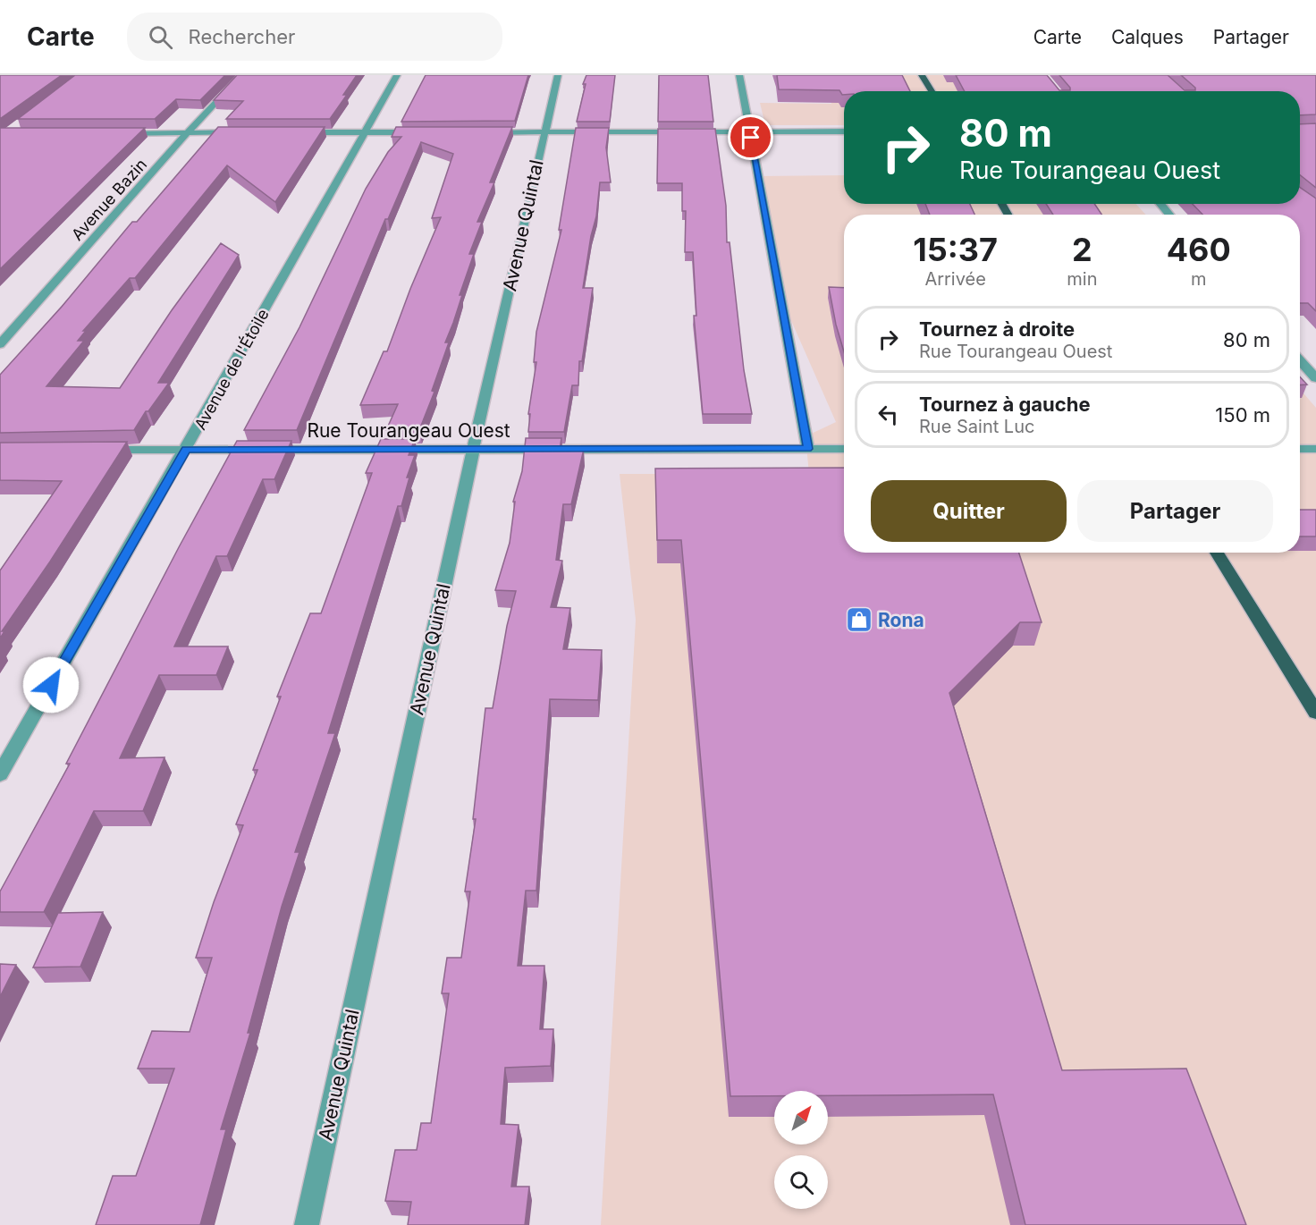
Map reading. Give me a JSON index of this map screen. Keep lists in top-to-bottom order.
{
  "streets": {
    "street": [
      "Avenue Bazin",
      "Avenue Quintal",
      "Avenue de l'Étoile",
      "Rue Tourangeau Ouest"
    ]
  },
  "crossings": [
    ["Avenue Quintal", "Rue Tourangeau Ouest"],
    ["Avenue de l'Étoile", "Rue Tourangeau Ouest"]
  ],
  "places": {
    "shop": ["Rona"]
  },
  "north": "top right",
  "page": {
    "header": "Carte",
    "search": "Rechercher",
    "nav": ["Carte", "Calques", "Partager"],
    "turn": ["80 m", "Rue Tourangeau Ouest"],
    "eta": [
      "15:37",
      "Arrivée",
      "2",
      "min",
      "460",
      "m"
    ],
    "list": [
      {
        "name": "Tournez à droite",
        "note": "Rue Tourangeau Ouest",
        "value": "80 m"
      },
      {
        "name": "Tournez à gauche",
        "note": "Rue Saint Luc",
        "value": "150 m"
      }
    ],
    "buttons": ["Quitter", "Partager"]
  }
}
